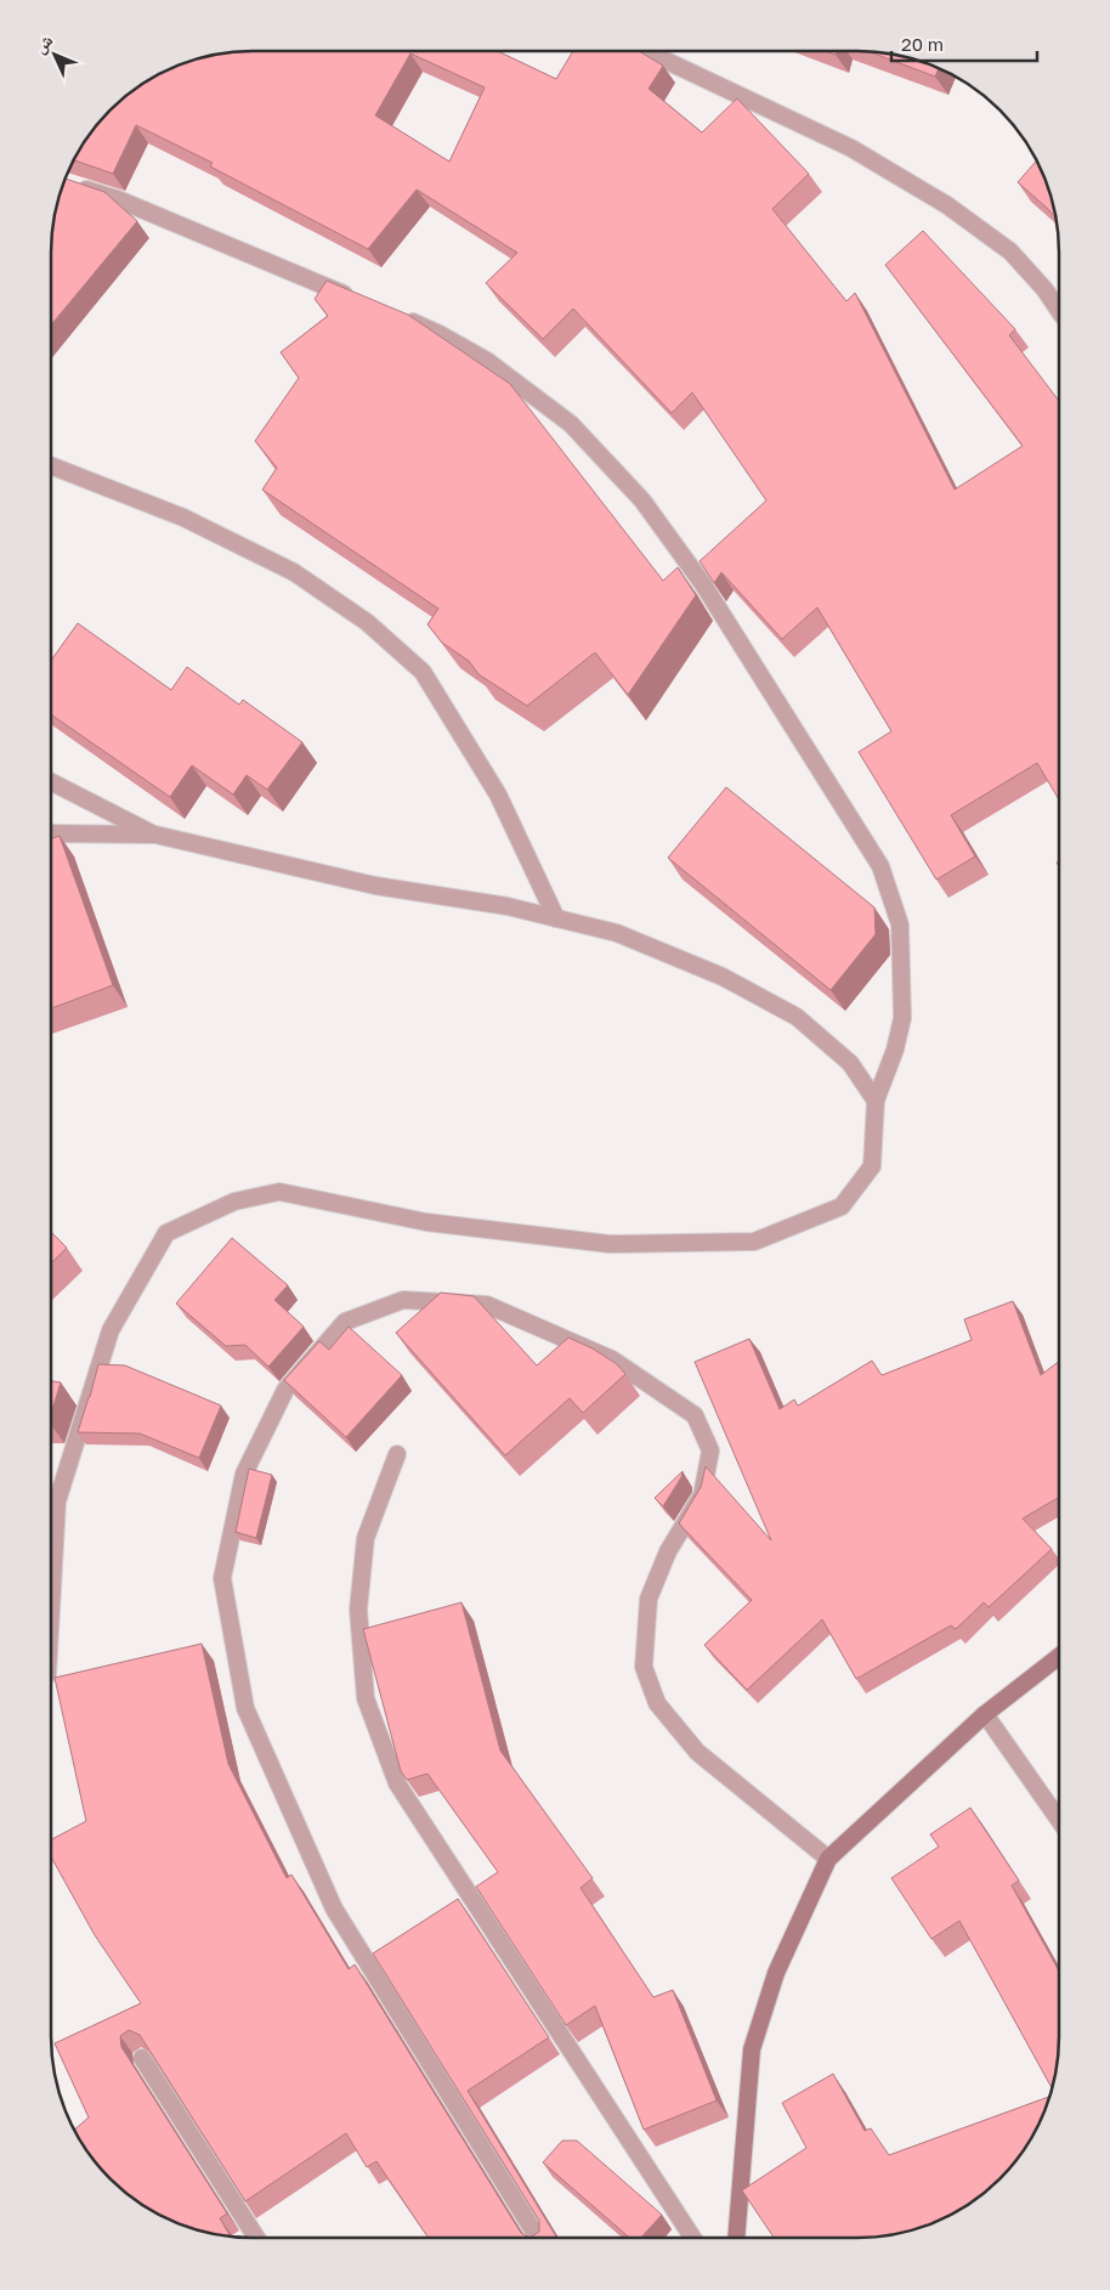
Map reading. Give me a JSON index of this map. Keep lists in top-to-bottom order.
{
  "scale_bar": "20 m",
  "north": "top left"
}
